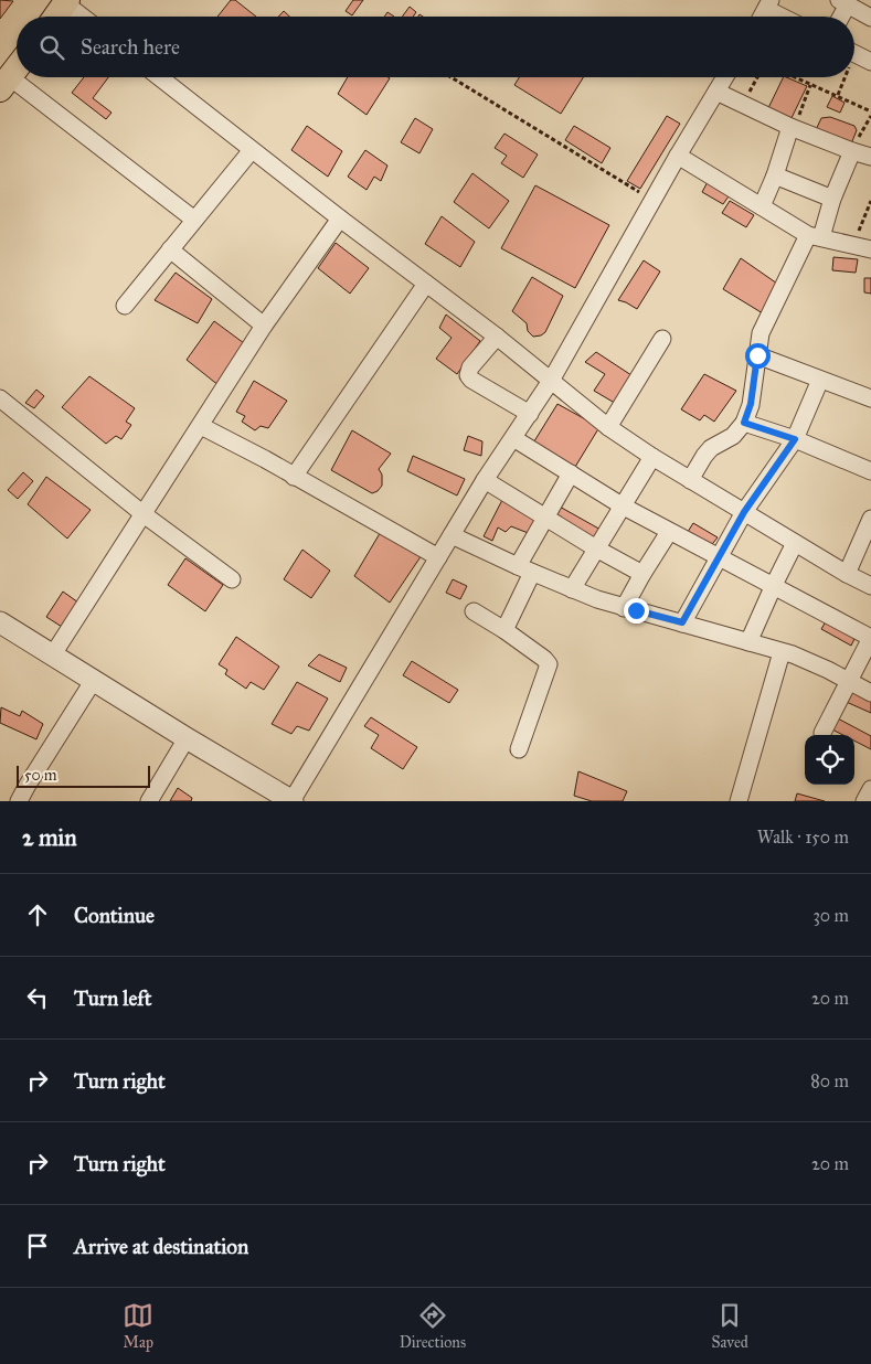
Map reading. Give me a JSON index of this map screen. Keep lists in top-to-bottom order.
{
  "scale_bar": "50 m",
  "page": {
    "search": "Search here",
    "scale": "50 m",
    "heading": ["2 min", "Walk · 150 m"],
    "list": [
      ["Continue", "30 m"],
      ["Turn left", "20 m"],
      ["Turn right", "80 m"],
      ["Turn right", "20 m"],
      "Arrive at destination"
    ],
    "nav": ["Map", "Directions", "Saved"]
  }
}
